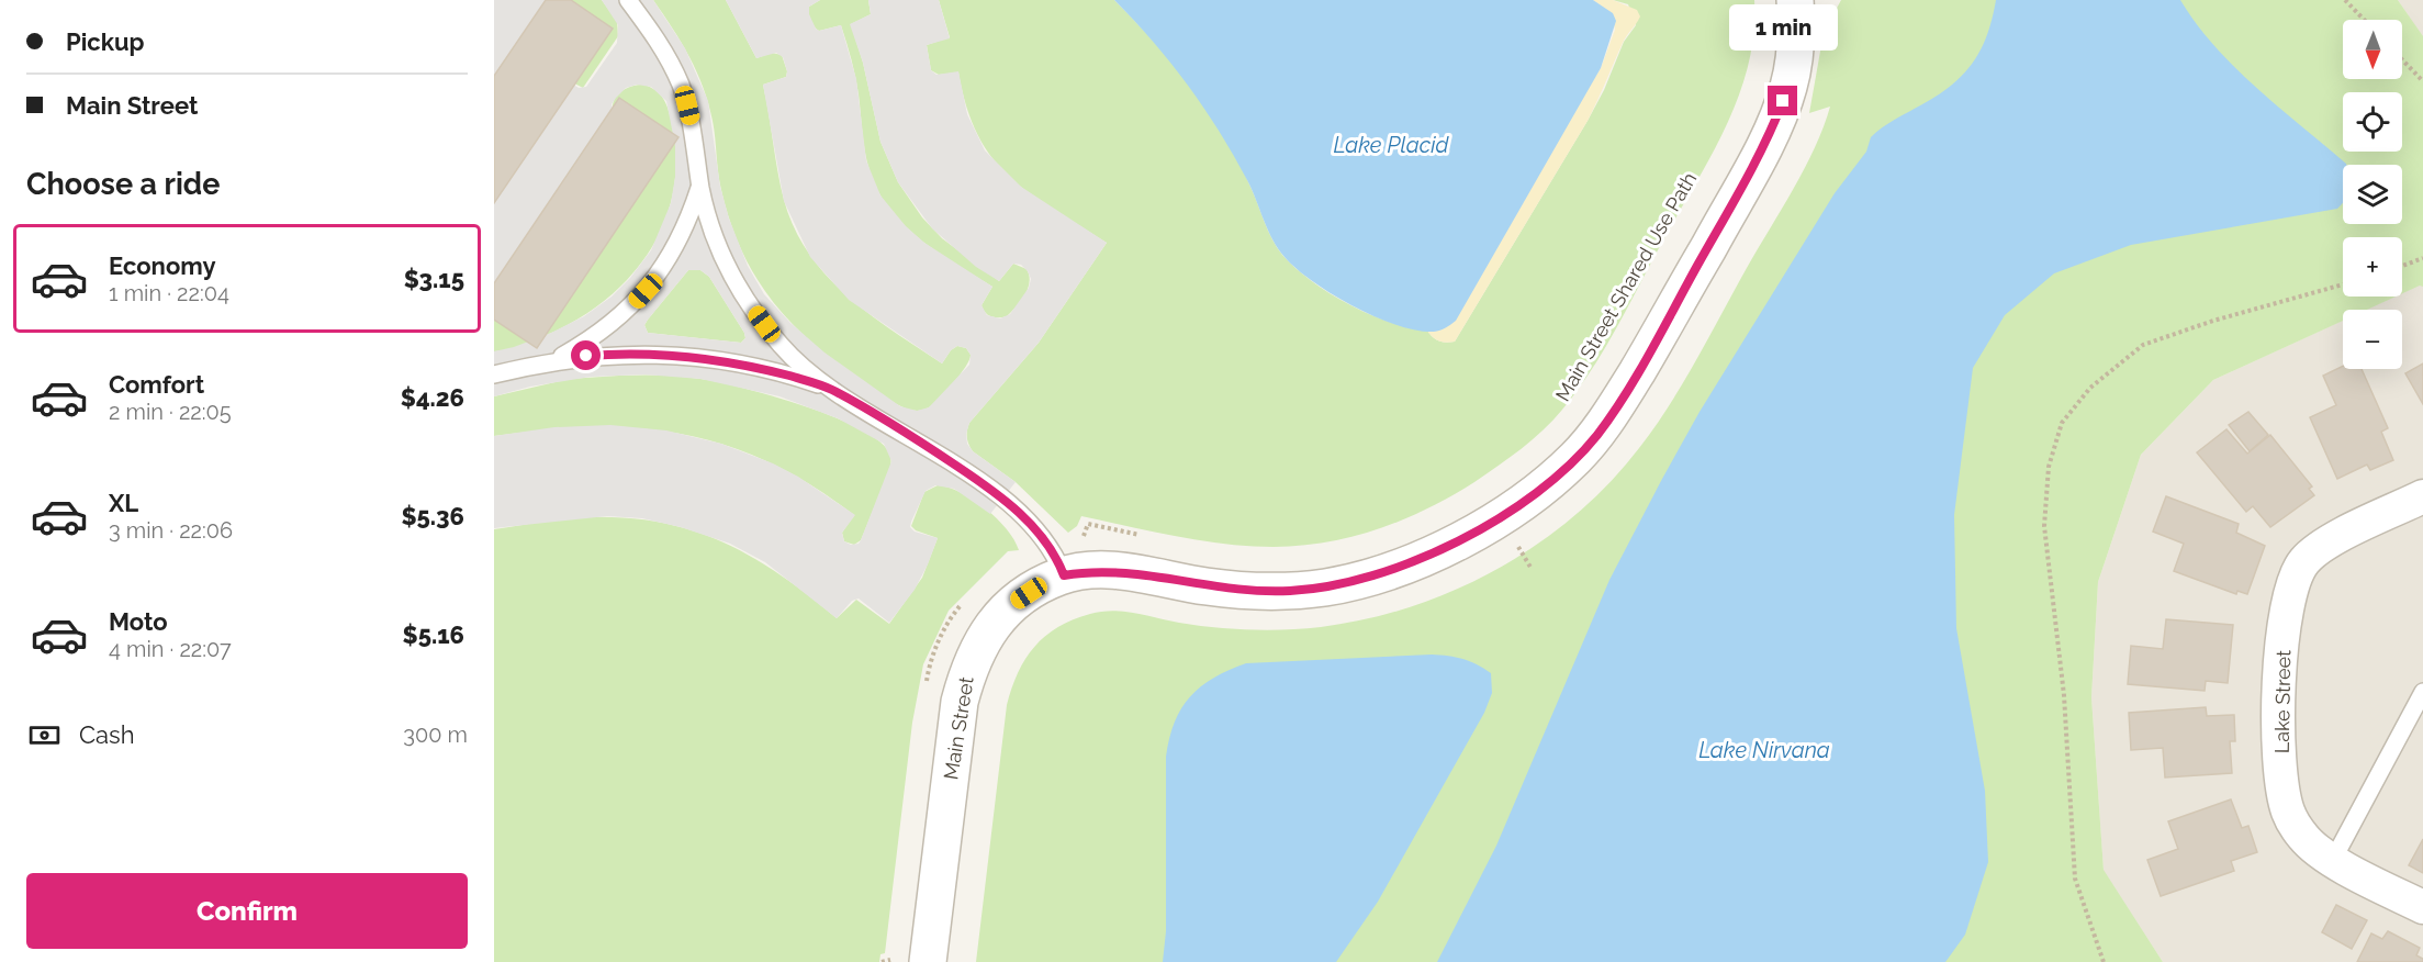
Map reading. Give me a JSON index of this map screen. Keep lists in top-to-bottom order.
{
  "streets": {
    "street": ["Lake Street", "Main Street"]
  },
  "water": ["Lake Placid", "Lake Nirvana"],
  "north": "bottom",
  "page": {
    "banner": ["Pickup", "Main Street"],
    "bubble": "1 min",
    "map_buttons": ["+", "−"],
    "heading": "Choose a ride",
    "list": [
      {
        "name": "Economy",
        "note": "1 min · 22:04",
        "value": "$3.15"
      },
      {
        "name": "Comfort",
        "note": "2 min · 22:05",
        "value": "$4.26"
      },
      {
        "name": "XL",
        "note": "3 min · 22:06",
        "value": "$5.36"
      },
      {
        "name": "Moto",
        "note": "4 min · 22:07",
        "value": "$5.16"
      }
    ],
    "pay": ["Cash", "300 m"],
    "buttons": "Confirm"
  }
}
